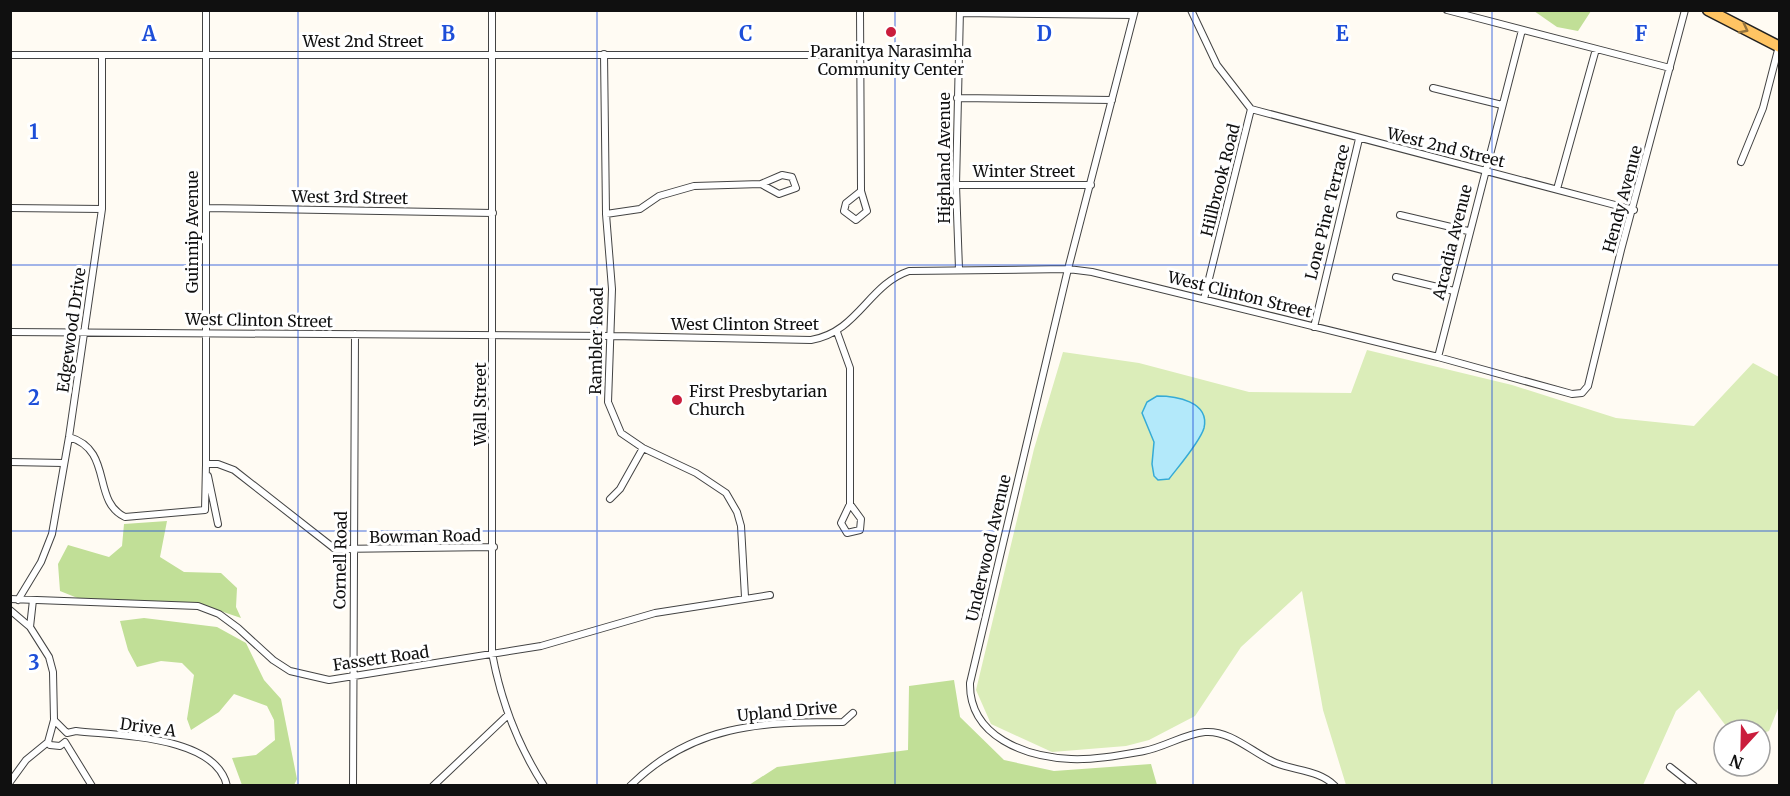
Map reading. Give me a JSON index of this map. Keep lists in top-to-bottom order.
{
  "streets": {
    "street": [
      "West 2nd Street",
      "Highland Avenue",
      "Winter Street",
      "Hillbrook Road",
      "West 3rd Street",
      "Hendy Avenue",
      "Lone Pine Terrace",
      "Guinnip Avenue",
      "Arcadia Avenue",
      "West Clinton Street",
      "Edgewood Drive",
      "Rambler Road",
      "Wall Street",
      "Bowman Road",
      "Underwood Avenue",
      "Cornell Road",
      "Fassett Road",
      "Upland Drive",
      "Drive A"
    ]
  },
  "crossings": [
    ["West 2nd Street", "Hillbrook Road"],
    ["West 2nd Street", "Hendy Avenue"],
    ["West 2nd Street", "Lone Pine Terrace"],
    ["West 2nd Street", "Guinnip Avenue"],
    ["West 2nd Street", "Arcadia Avenue"],
    ["West 2nd Street", "Edgewood Drive"],
    ["West 2nd Street", "Rambler Road"],
    ["West 2nd Street", "Wall Street"],
    ["Highland Avenue", "Winter Street"],
    ["Highland Avenue", "West Clinton Street"],
    ["Winter Street", "Underwood Avenue"],
    ["Hillbrook Road", "West Clinton Street"],
    ["West 3rd Street", "Guinnip Avenue"],
    ["West 3rd Street", "Wall Street"],
    ["Hendy Avenue", "West Clinton Street"],
    ["Lone Pine Terrace", "West Clinton Street"],
    ["Guinnip Avenue", "West Clinton Street"],
    ["Guinnip Avenue", "Bowman Road"],
    ["Arcadia Avenue", "West Clinton Street"],
    ["West Clinton Street", "Edgewood Drive"],
    ["West Clinton Street", "Rambler Road"],
    ["West Clinton Street", "Wall Street"],
    ["West Clinton Street", "Underwood Avenue"],
    ["West Clinton Street", "Cornell Road"],
    ["Edgewood Drive", "Fassett Road"],
    ["Rambler Road", "Fassett Road"],
    ["Wall Street", "Bowman Road"],
    ["Wall Street", "Fassett Road"],
    ["Bowman Road", "Cornell Road"],
    ["Cornell Road", "Fassett Road"]
  ],
  "places": ["Paranitya Narasimha Community Center", "First Presbytarian Church"],
  "north": "bottom",
  "grid": {
    "columns": [
      "A",
      "B",
      "C",
      "D",
      "E",
      "F"
    ],
    "rows": ["1", "2", "3"]
  }
}
